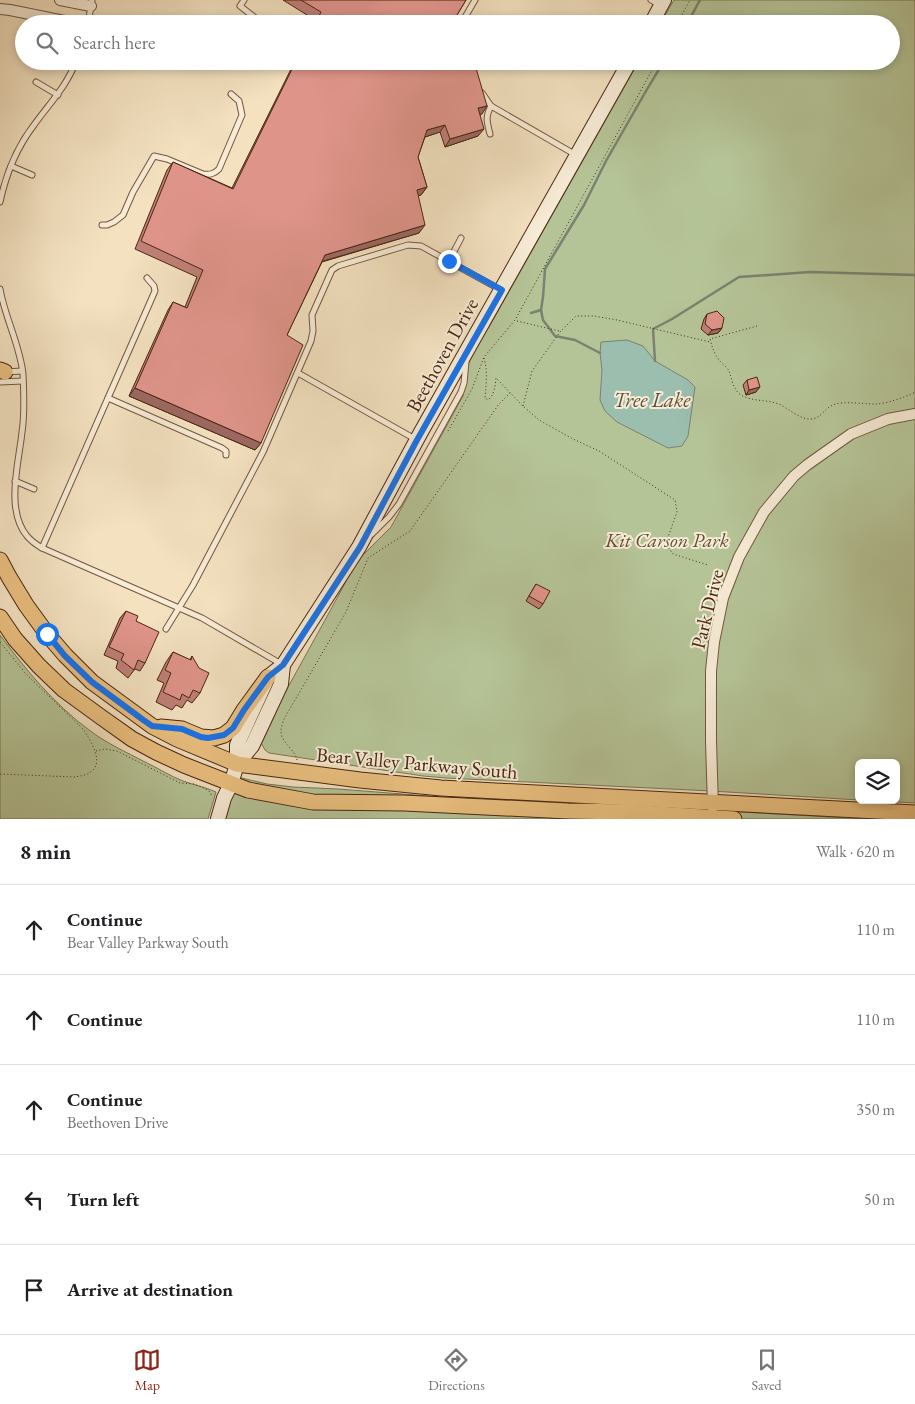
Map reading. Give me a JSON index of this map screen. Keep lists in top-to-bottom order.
{
  "streets": {
    "main road": ["Beethoven Drive", "Bear Valley Parkway South"],
    "street": ["Park Drive"]
  },
  "crossings": [
    ["Beethoven Drive", "Bear Valley Parkway South"],
    ["Park Drive", "Bear Valley Parkway South"]
  ],
  "water": ["Tree Lake"],
  "parks": ["Kit Carson Park"],
  "page": {
    "search": "Search here",
    "heading": ["8 min", "Walk · 620 m"],
    "list": [
      ["Continue", "Bear Valley Parkway South", "110 m"],
      ["Continue", "110 m"],
      ["Continue", "Beethoven Drive", "350 m"],
      ["Turn left", "50 m"],
      "Arrive at destination"
    ],
    "nav": ["Map", "Directions", "Saved"]
  }
}
